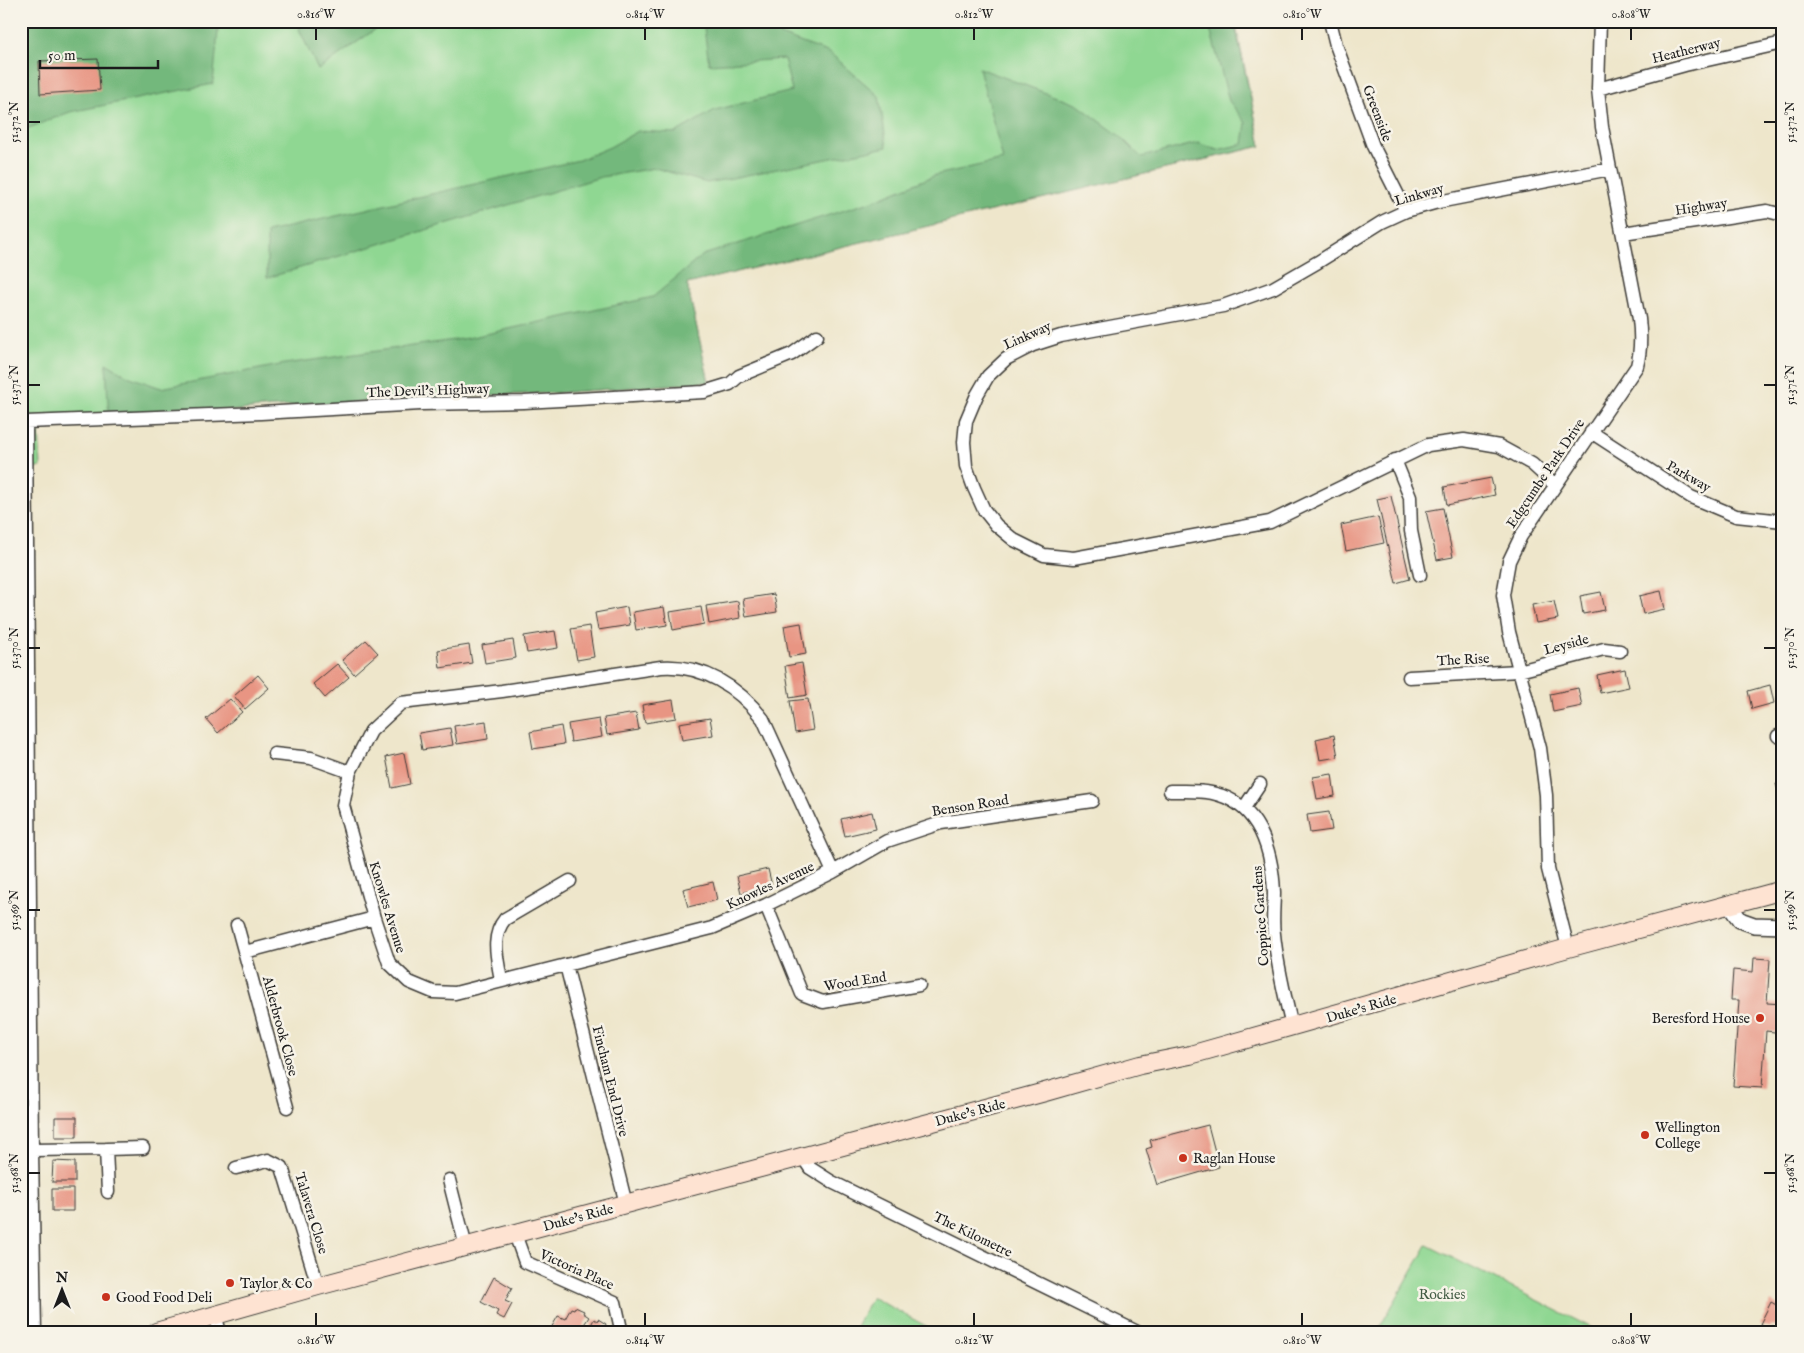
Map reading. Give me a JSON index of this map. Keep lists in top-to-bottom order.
{
  "streets": {
    "main road": ["Duke's Ride"],
    "street": [
      "Heatherway",
      "Greenside",
      "Linkway",
      "Highway",
      "The Devil's Highway",
      "Edgcumbe Park Drive",
      "Parkway",
      "Leyside",
      "The Rise",
      "Benson Road",
      "Knowles Avenue",
      "Coppice Gardens",
      "Wood End",
      "Alderbrook Close",
      "Fincham End Drive",
      "Talavera Close",
      "The Kilometre",
      "Victoria Place"
    ]
  },
  "crossings": [
    ["Heatherway", "Edgcumbe Park Drive"],
    ["Greenside", "Linkway"],
    ["Linkway", "Edgcumbe Park Drive"],
    ["Highway", "Edgcumbe Park Drive"],
    ["Edgcumbe Park Drive", "Parkway"],
    ["Edgcumbe Park Drive", "Leyside"],
    ["Edgcumbe Park Drive", "The Rise"],
    ["Edgcumbe Park Drive", "Duke's Ride"],
    ["Leyside", "The Rise"],
    ["Benson Road", "Knowles Avenue"],
    ["Knowles Avenue", "Wood End"],
    ["Knowles Avenue", "Fincham End Drive"],
    ["Coppice Gardens", "Duke's Ride"],
    ["Duke's Ride", "Fincham End Drive"],
    ["Duke's Ride", "Talavera Close"],
    ["Duke's Ride", "The Kilometre"],
    ["Duke's Ride", "Victoria Place"]
  ],
  "parks": ["Rockies"],
  "places": [
    "Beresford House",
    "Wellington College",
    "Raglan House",
    "Taylor & Co",
    "Good Food Deli"
  ],
  "scale_bar": "50 m",
  "north": "top",
  "coordinates": [
    "0.816°W",
    "0.814°W",
    "0.812°W",
    "0.810°W",
    "0.808°W",
    "51.372°N",
    "51.371°N",
    "51.370°N",
    "51.369°N",
    "51.368°N"
  ]
}
